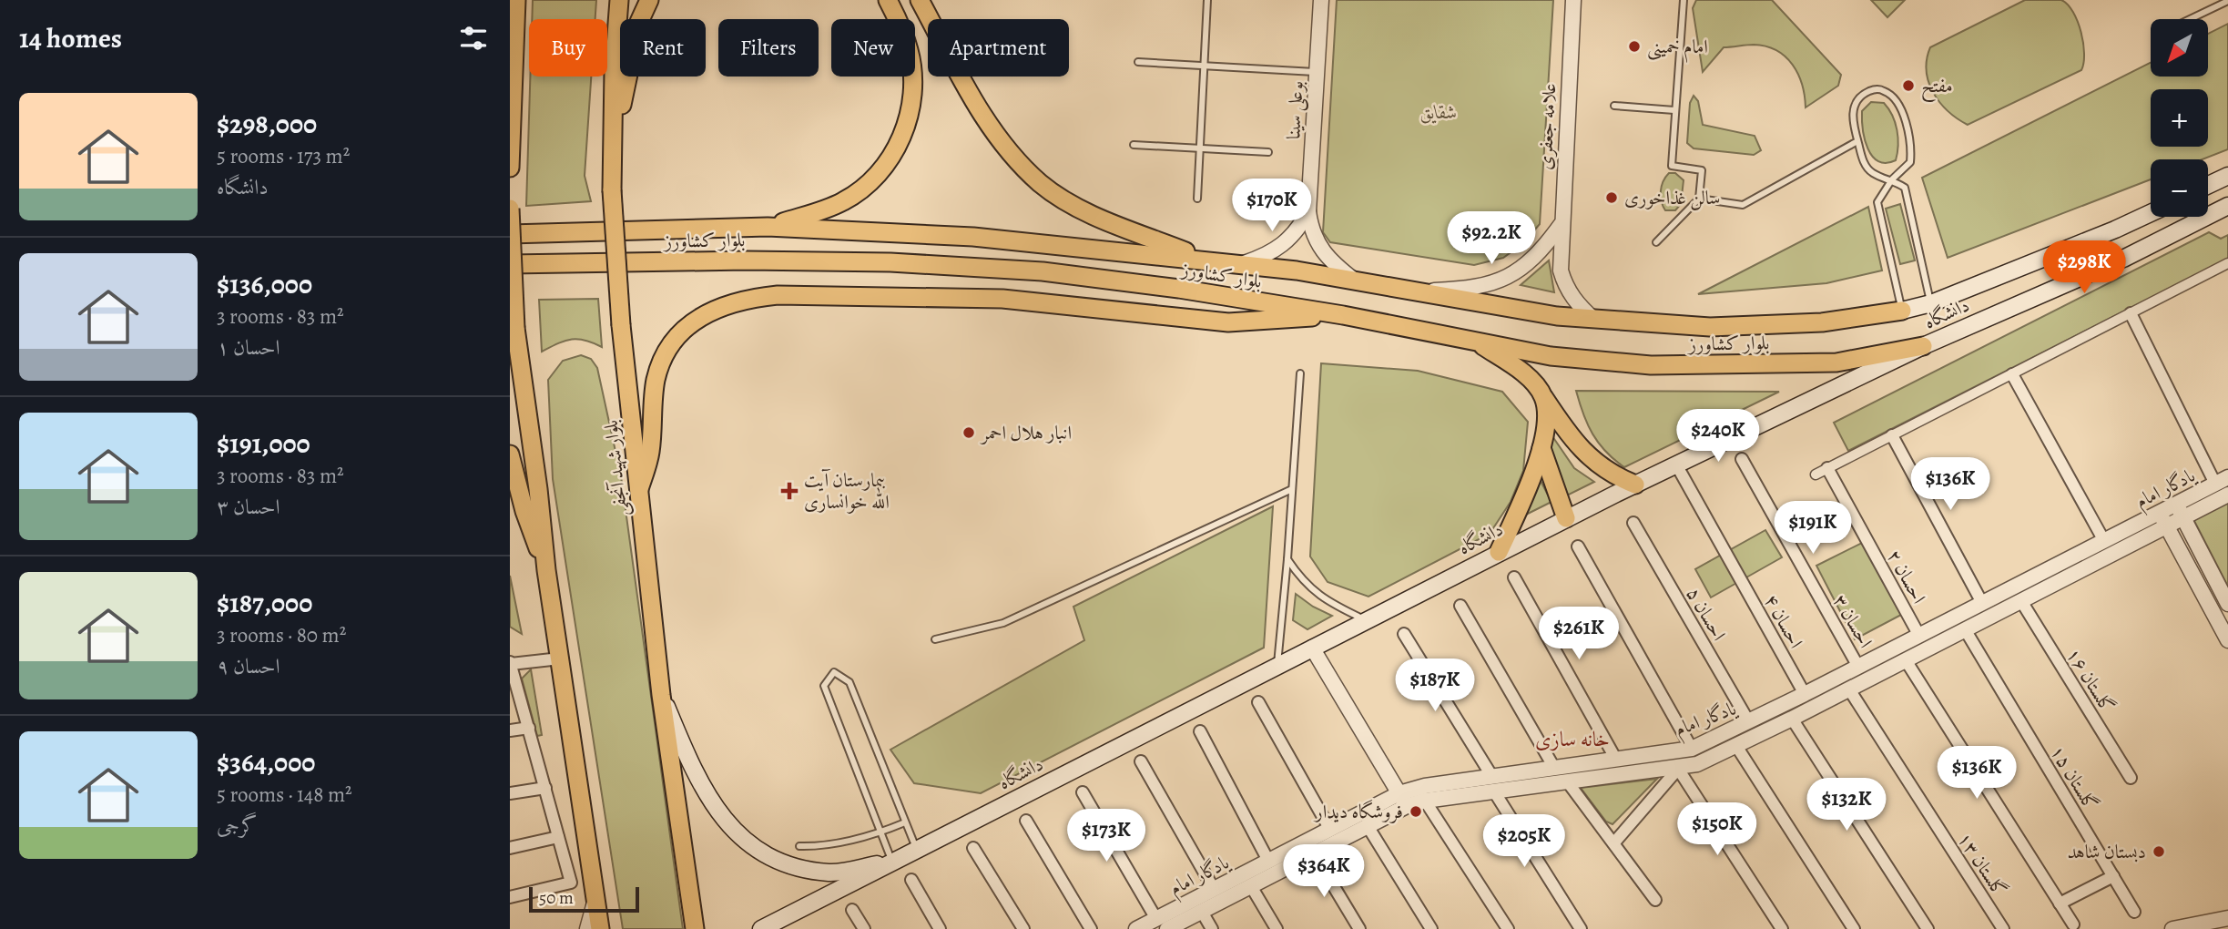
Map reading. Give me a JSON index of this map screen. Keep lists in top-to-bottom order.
{
  "streets": {
    "main road": ["بلوار کشاورز", "دانشگاه", "بلوار شهید آنجفی"],
    "street": [
      "بوعلی سینا",
      "علامه جعفری",
      "یادگار امام",
      "احسان ۲",
      "احسان ۵",
      "احسان ۴",
      "احسان ۳",
      "گلستان ۱۶",
      "گلستان ۱۵",
      "گلستان ۱۳"
    ]
  },
  "crossings": [
    ["بوعلی سینا", "بلوار کشاورز"],
    ["علامه جعفری", "بلوار کشاورز"],
    ["بلوار کشاورز", "دانشگاه"],
    ["دانشگاه", "احسان ۴"],
    ["یادگار امام", "احسان ۲"],
    ["یادگار امام", "احسان ۵"],
    ["یادگار امام", "احسان ۴"],
    ["یادگار امام", "احسان ۳"],
    ["یادگار امام", "گلستان ۱۶"],
    ["یادگار امام", "گلستان ۱۵"],
    ["یادگار امام", "گلستان ۱۳"]
  ],
  "districts": ["خانه سازی"],
  "parks": ["شقایق"],
  "places": {
    "other": [
      "امام خمینی",
      "مفتح",
      "سالن غذاخوری",
      "انبار هلال احمر",
      "فروشگاه دیدار",
      "دبستان شاهد"
    ],
    "health": ["بیمارستان آیت الله خوانساری"]
  },
  "scale_bar": "50 m",
  "north": "bottom left",
  "page": {
    "heading": "14 homes",
    "map_buttons": ["+", "−"],
    "chip": [
      "Buy",
      "Rent",
      "Filters",
      "New",
      "Apartment"
    ],
    "list": [
      {
        "name": "$298,000",
        "note": "5 rooms · 173 m² · دانشگاه"
      },
      {
        "name": "$136,000",
        "note": "3 rooms · 83 m² · احسان ۱"
      },
      {
        "name": "$191,000",
        "note": "3 rooms · 83 m² · احسان ۳"
      },
      {
        "name": "$187,000",
        "note": "3 rooms · 80 m² · احسان ۹"
      },
      {
        "name": "$364,000",
        "note": "5 rooms · 148 m² · گرجی"
      }
    ],
    "price": [
      "$170K",
      "$92.2K",
      "$298K",
      "$240K",
      "$136K",
      "$191K",
      "$261K",
      "$187K",
      "$136K",
      "$132K",
      "$150K",
      "$173K",
      "$205K",
      "$364K"
    ],
    "scale": "50 m"
  }
}
